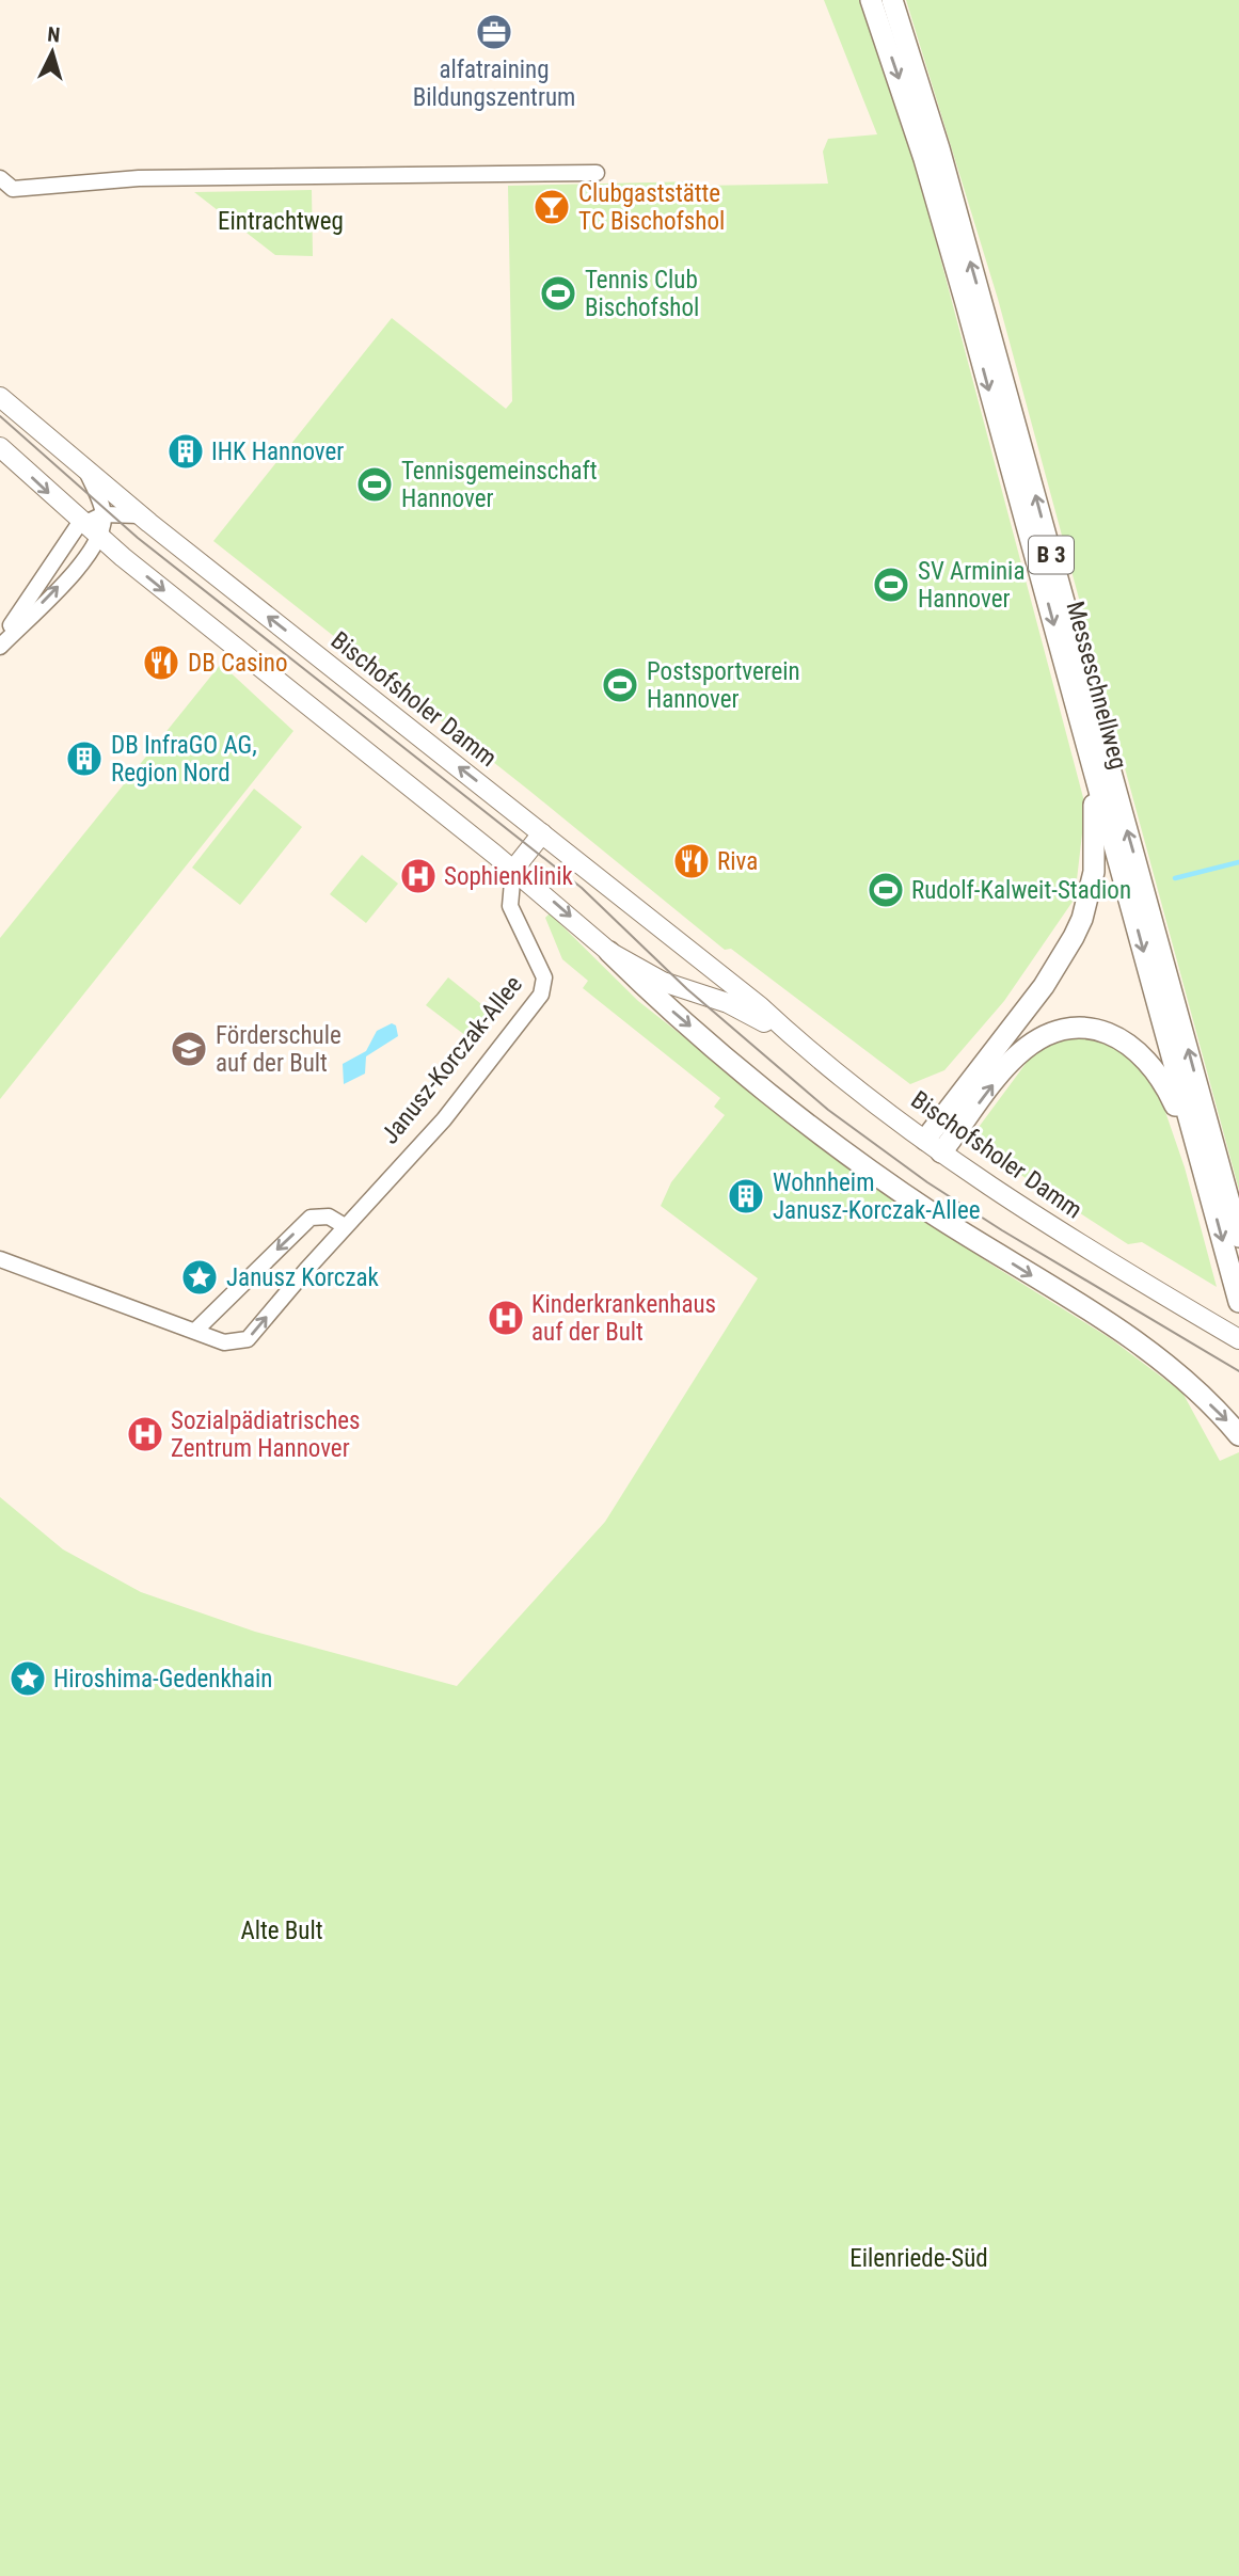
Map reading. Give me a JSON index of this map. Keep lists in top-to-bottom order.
{
  "streets": {
    "highway": ["B 3", "Messeschnellweg"],
    "main road": ["Bischofsholer Damm"],
    "street": ["Janusz-Korczak-Allee"]
  },
  "crossings": [
    ["Bischofsholer Damm", "Janusz-Korczak-Allee"]
  ],
  "parks": ["Eintrachtweg", "Alte Bult", "Eilenriede-Süd"],
  "places": {
    "office": ["alfatraining Bildungszentrum"],
    "bar": ["Clubgaststätte TC Bischofshol"],
    "sports": [
      "Tennis Club Bischofshol",
      "Tennisgemeinschaft Hannover",
      "SV Arminia Hannover",
      "Postsportverein Hannover",
      "Rudolf-Kalweit-Stadion"
    ],
    "building": ["IHK Hannover", "DB InfraGO AG, Region Nord", "Wohnheim Janusz-Korczak-Allee"],
    "restaurant": ["DB Casino", "Riva"],
    "hospital": ["Sophienklinik", "Kinderkrankenhaus auf der Bult", "Sozialpädiatrisches Zentrum Hannover"],
    "school or university": ["Förderschule auf der Bult"],
    "place": ["Janusz Korczak", "Hiroshima-Gedenkhain"]
  },
  "north": "top"
}
